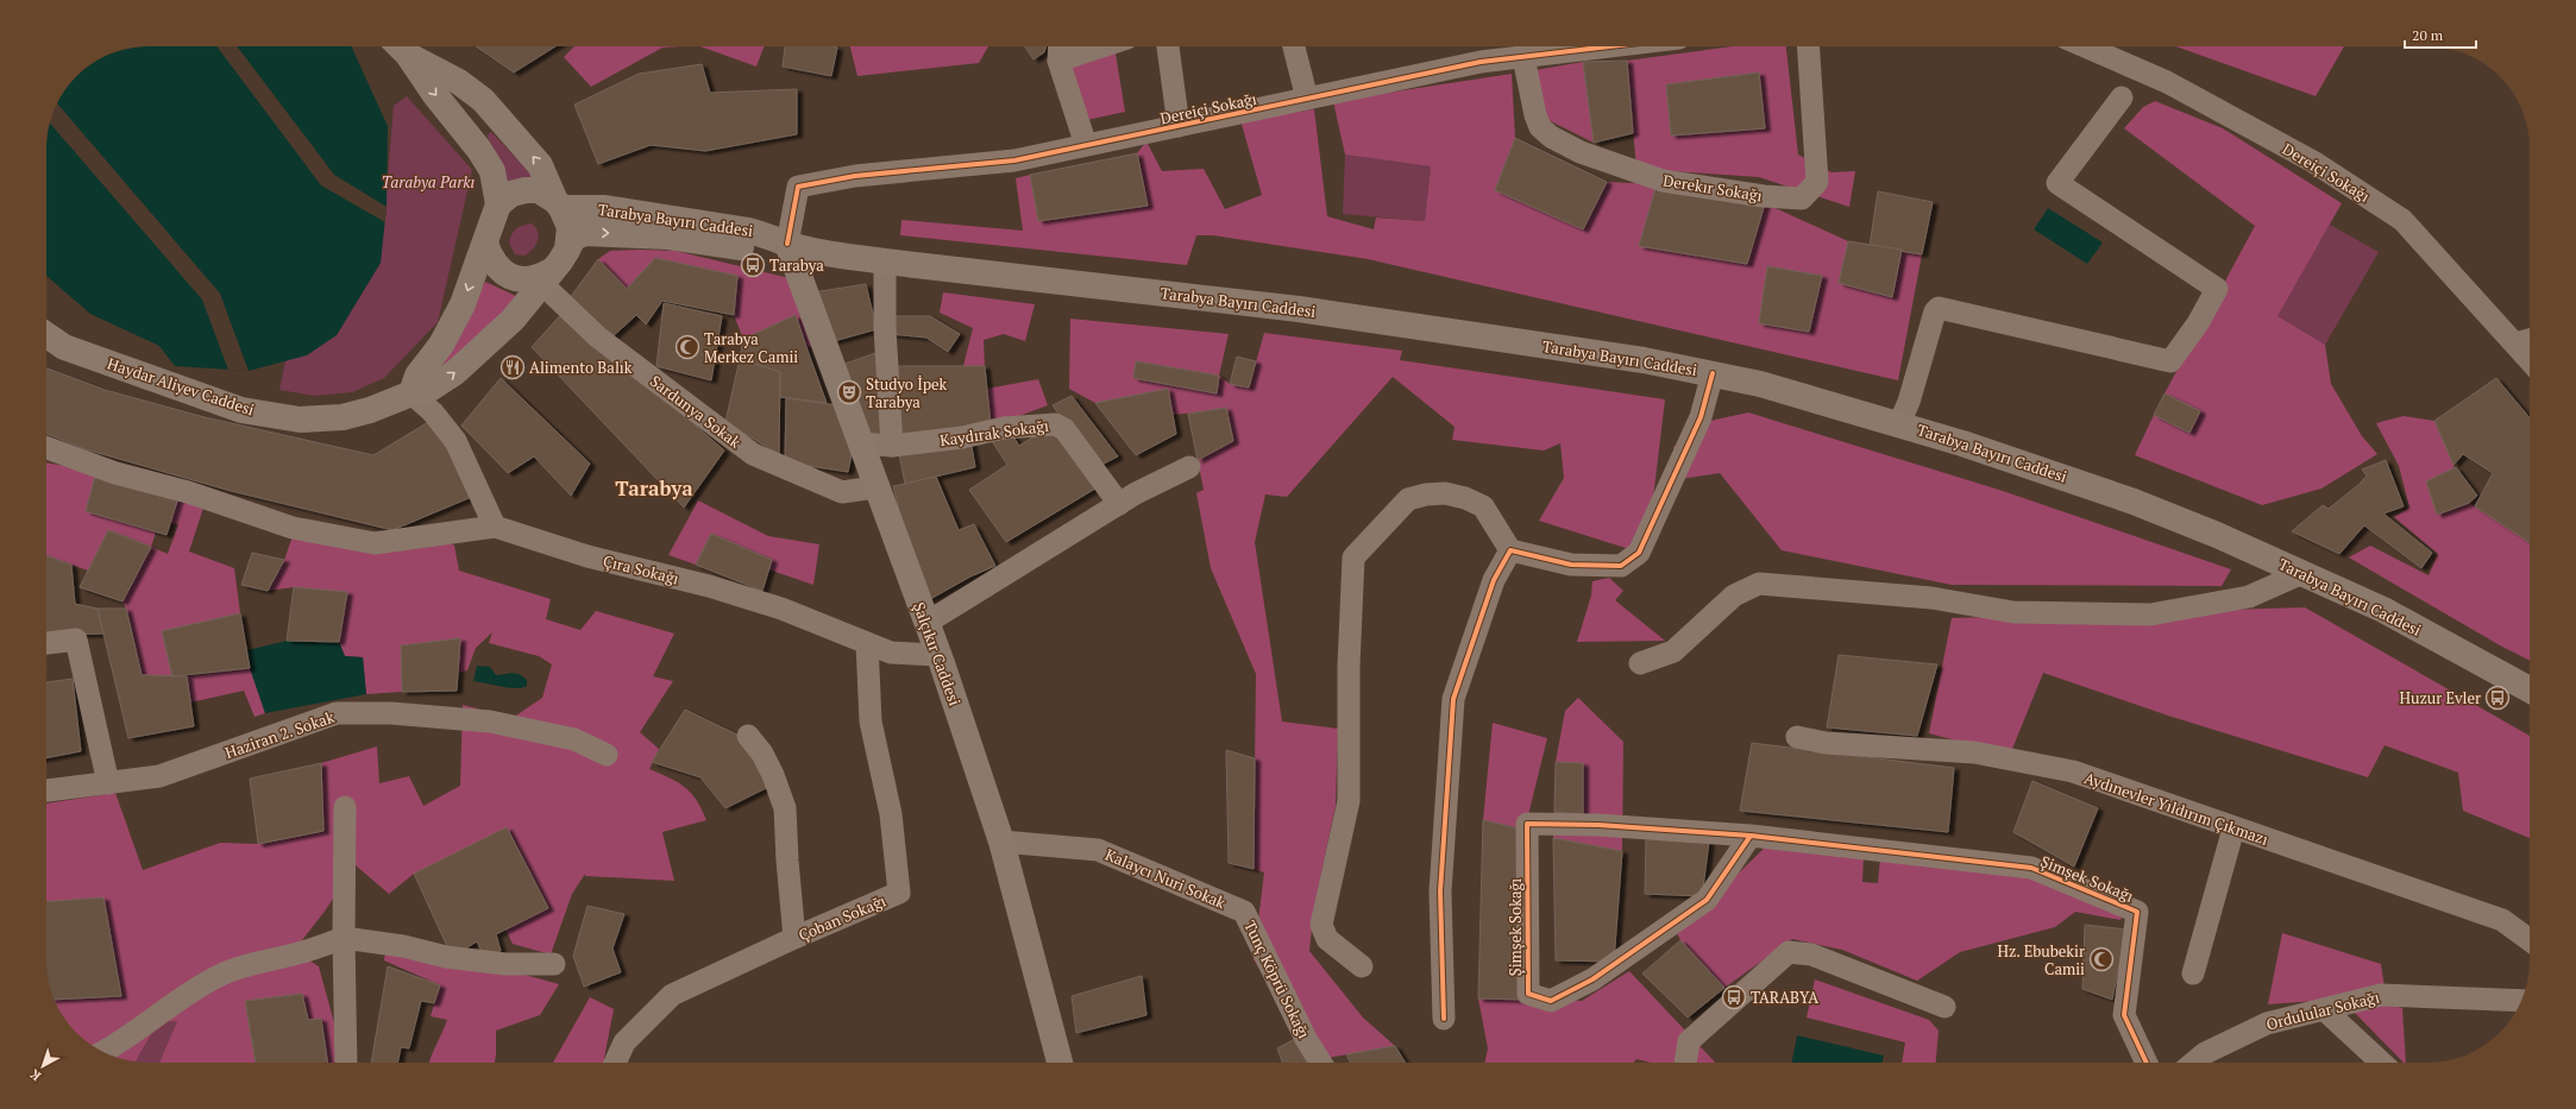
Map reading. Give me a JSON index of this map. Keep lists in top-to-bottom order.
{
  "streets": {
    "main road": ["Tarabya Bayırı Caddesi", "Haydar Aliyev Caddesi", "Şalçıkır Caddesi"],
    "street": [
      "Dereiçi Sokağı",
      "Derekır Sokağı",
      "Sardunya Sokak",
      "Kaydırak Sokağı",
      "Çıra Sokağı",
      "Haziran 2. Sokak",
      "Aydınevler Yıldırım Çıkmazı",
      "Kalaycı Nuri Sokak",
      "Şimşek Sokağı",
      "Çoban Sokağı",
      "Tunç Köprü Sokağı",
      "Ordulular Sokağı"
    ]
  },
  "crossings": [
    ["Dereiçi Sokağı", "Derekır Sokağı"],
    ["Dereiçi Sokağı", "Tarabya Bayırı Caddesi"],
    ["Dereiçi Sokağı", "Şalçıkır Caddesi"],
    ["Tarabya Bayırı Caddesi", "Haydar Aliyev Caddesi"],
    ["Tarabya Bayırı Caddesi", "Sardunya Sokak"],
    ["Tarabya Bayırı Caddesi", "Şalçıkır Caddesi"],
    ["Haydar Aliyev Caddesi", "Sardunya Sokak"],
    ["Sardunya Sokak", "Şalçıkır Caddesi"],
    ["Kaydırak Sokağı", "Şalçıkır Caddesi"],
    ["Çıra Sokağı", "Şalçıkır Caddesi"],
    ["Çıra Sokağı", "Çoban Sokağı"],
    ["Şalçıkır Caddesi", "Kalaycı Nuri Sokak"],
    ["Kalaycı Nuri Sokak", "Tunç Köprü Sokağı"]
  ],
  "districts": ["Tarabya"],
  "parks": ["Tarabya Parkı"],
  "places": {
    "bus stop": ["Tarabya", "Huzur Evler", "TARABYA"],
    "mosque": ["Tarabya Merkez Camii", "Hz. Ebubekir Camii"],
    "restaurant": ["Alimento Balık"],
    "theatre": ["Studyo İpek Tarabya"]
  },
  "scale_bar": "20 m",
  "north": "bottom left"
}
